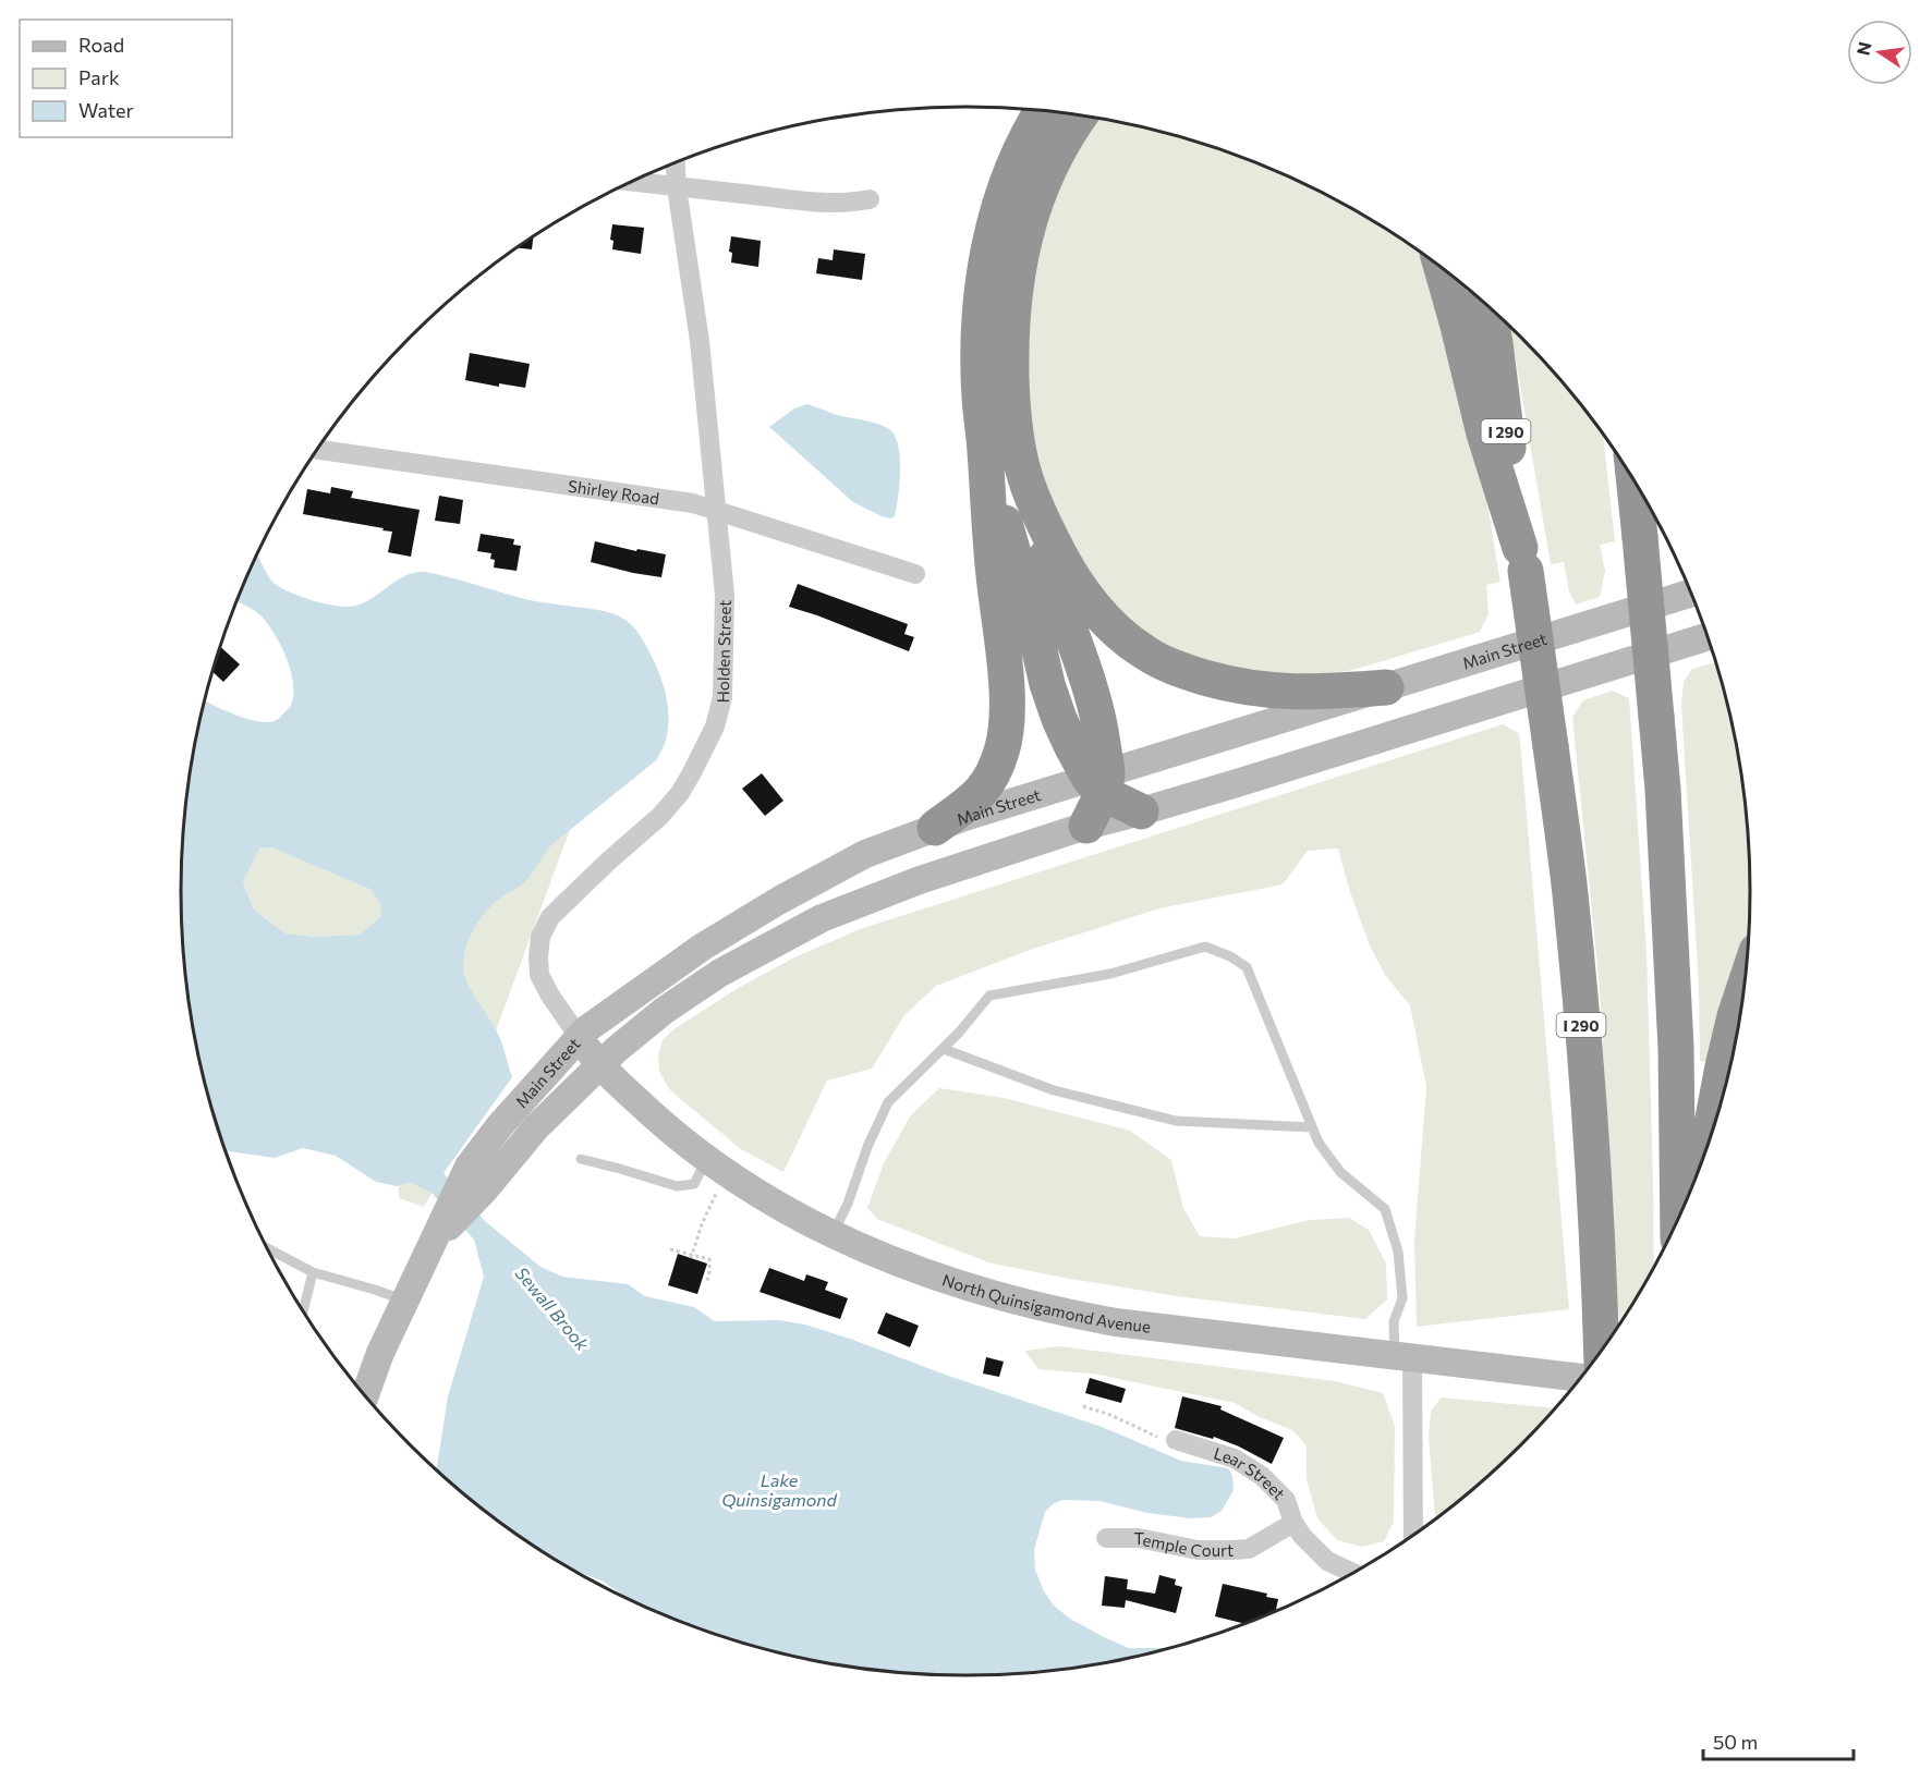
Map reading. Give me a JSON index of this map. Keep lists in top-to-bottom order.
{
  "streets": {
    "highway": ["I 290"],
    "main road": ["Main Street", "North Quinsigamond Avenue"],
    "street": [
      "Shirley Road",
      "Holden Street",
      "Lear Street",
      "Temple Court"
    ]
  },
  "crossings": [
    ["Shirley Road", "Holden Street"],
    ["Main Street", "Holden Street"],
    ["Main Street", "North Quinsigamond Avenue"],
    ["Holden Street", "North Quinsigamond Avenue"],
    ["Lear Street", "Temple Court"]
  ],
  "water": ["Sewall Brook", "Lake Quinsigamond"],
  "legend": ["Road", "Park", "Water"],
  "scale_bar": "50 m",
  "north": "left"
}
